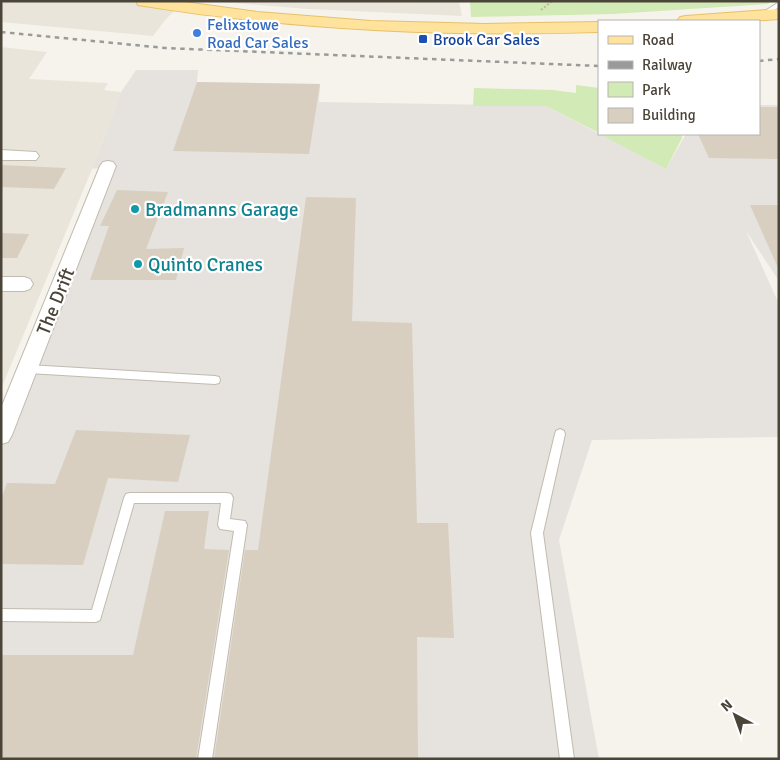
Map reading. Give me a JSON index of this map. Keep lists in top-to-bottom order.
{
  "streets": {
    "street": ["The Drift"]
  },
  "places": {
    "other": ["Felixstowe Road Car Sales", "Bradmanns Garage", "Quinto Cranes"],
    "transit": ["Brook Car Sales"]
  },
  "legend": [
    "Road",
    "Railway",
    "Park",
    "Building"
  ],
  "north": "top left"
}
